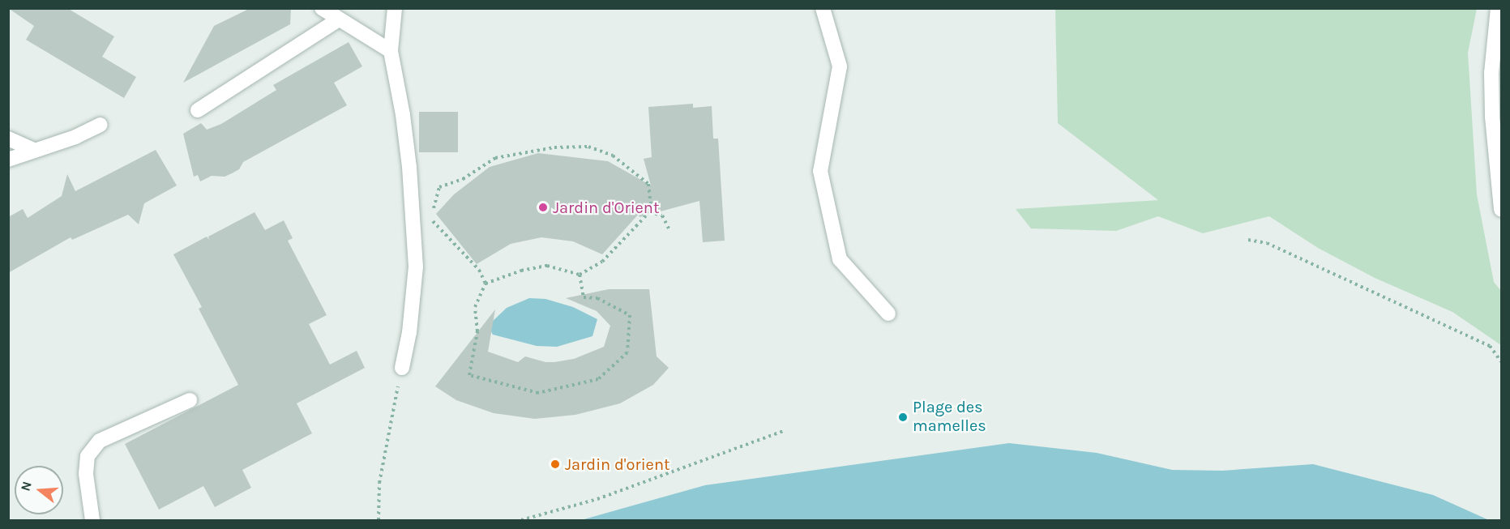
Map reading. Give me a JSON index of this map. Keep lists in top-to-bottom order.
{
  "places": ["Jardin d'Orient", "Plage des mamelles", "Jardin d'orient"],
  "north": "left"
}
